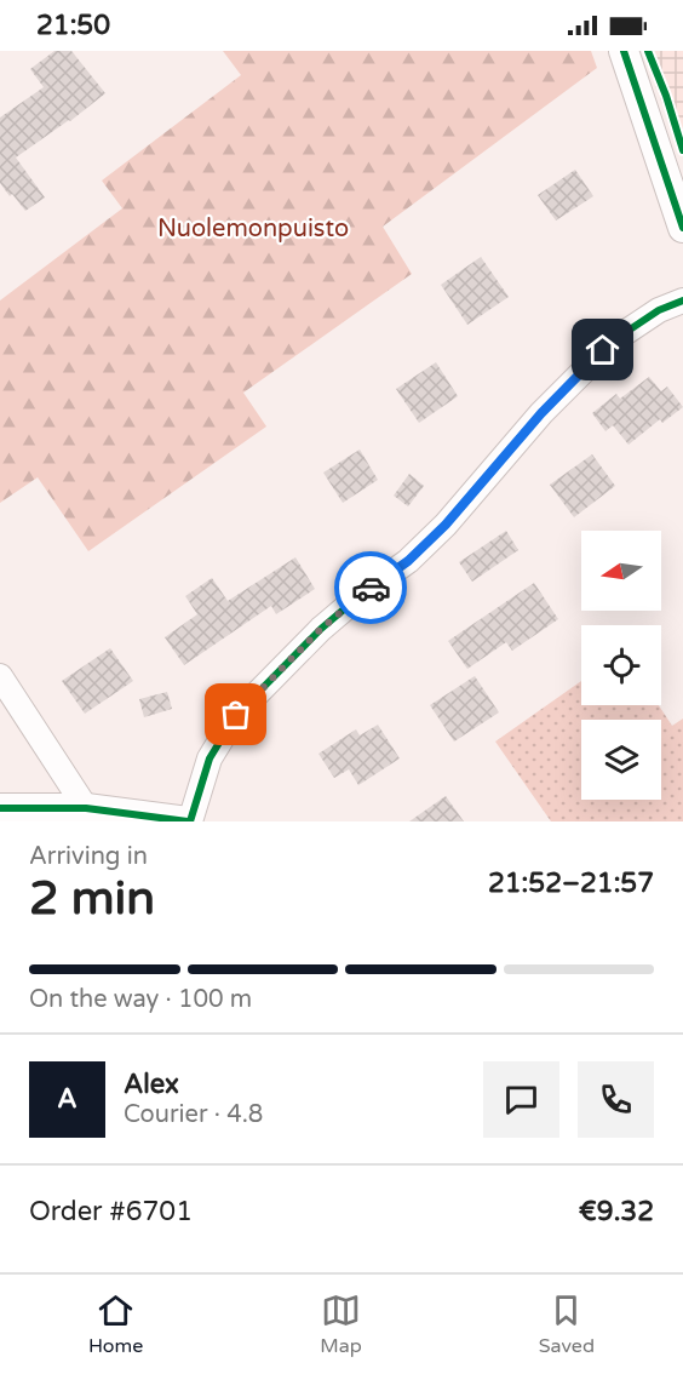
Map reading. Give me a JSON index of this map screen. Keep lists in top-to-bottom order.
{
  "parks": ["Nuolemonpuisto"],
  "north": "left",
  "page": {
    "status": "21:50",
    "heading": ["2 min", "Arriving in", "21:52–21:57"],
    "panel": [
      "Alex",
      "Courier · 4.8",
      "Order #6701",
      "€9.32"
    ],
    "bar": "On the way · 100 m",
    "round": "A",
    "tabs": ["Home", "Map", "Saved"]
  }
}
